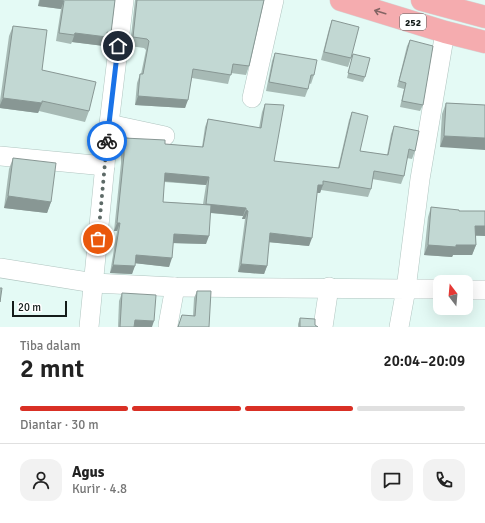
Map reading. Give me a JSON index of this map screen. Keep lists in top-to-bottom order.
{
  "streets": {
    "main road": ["252"]
  },
  "scale_bar": "20 m",
  "north": "top",
  "page": {
    "scale": "20 m",
    "heading": ["2 mnt", "Tiba dalam", "20:04–20:09"],
    "panel": ["Agus", "Kurir · 4.8"],
    "bar": "Diantar · 30 m"
  }
}
